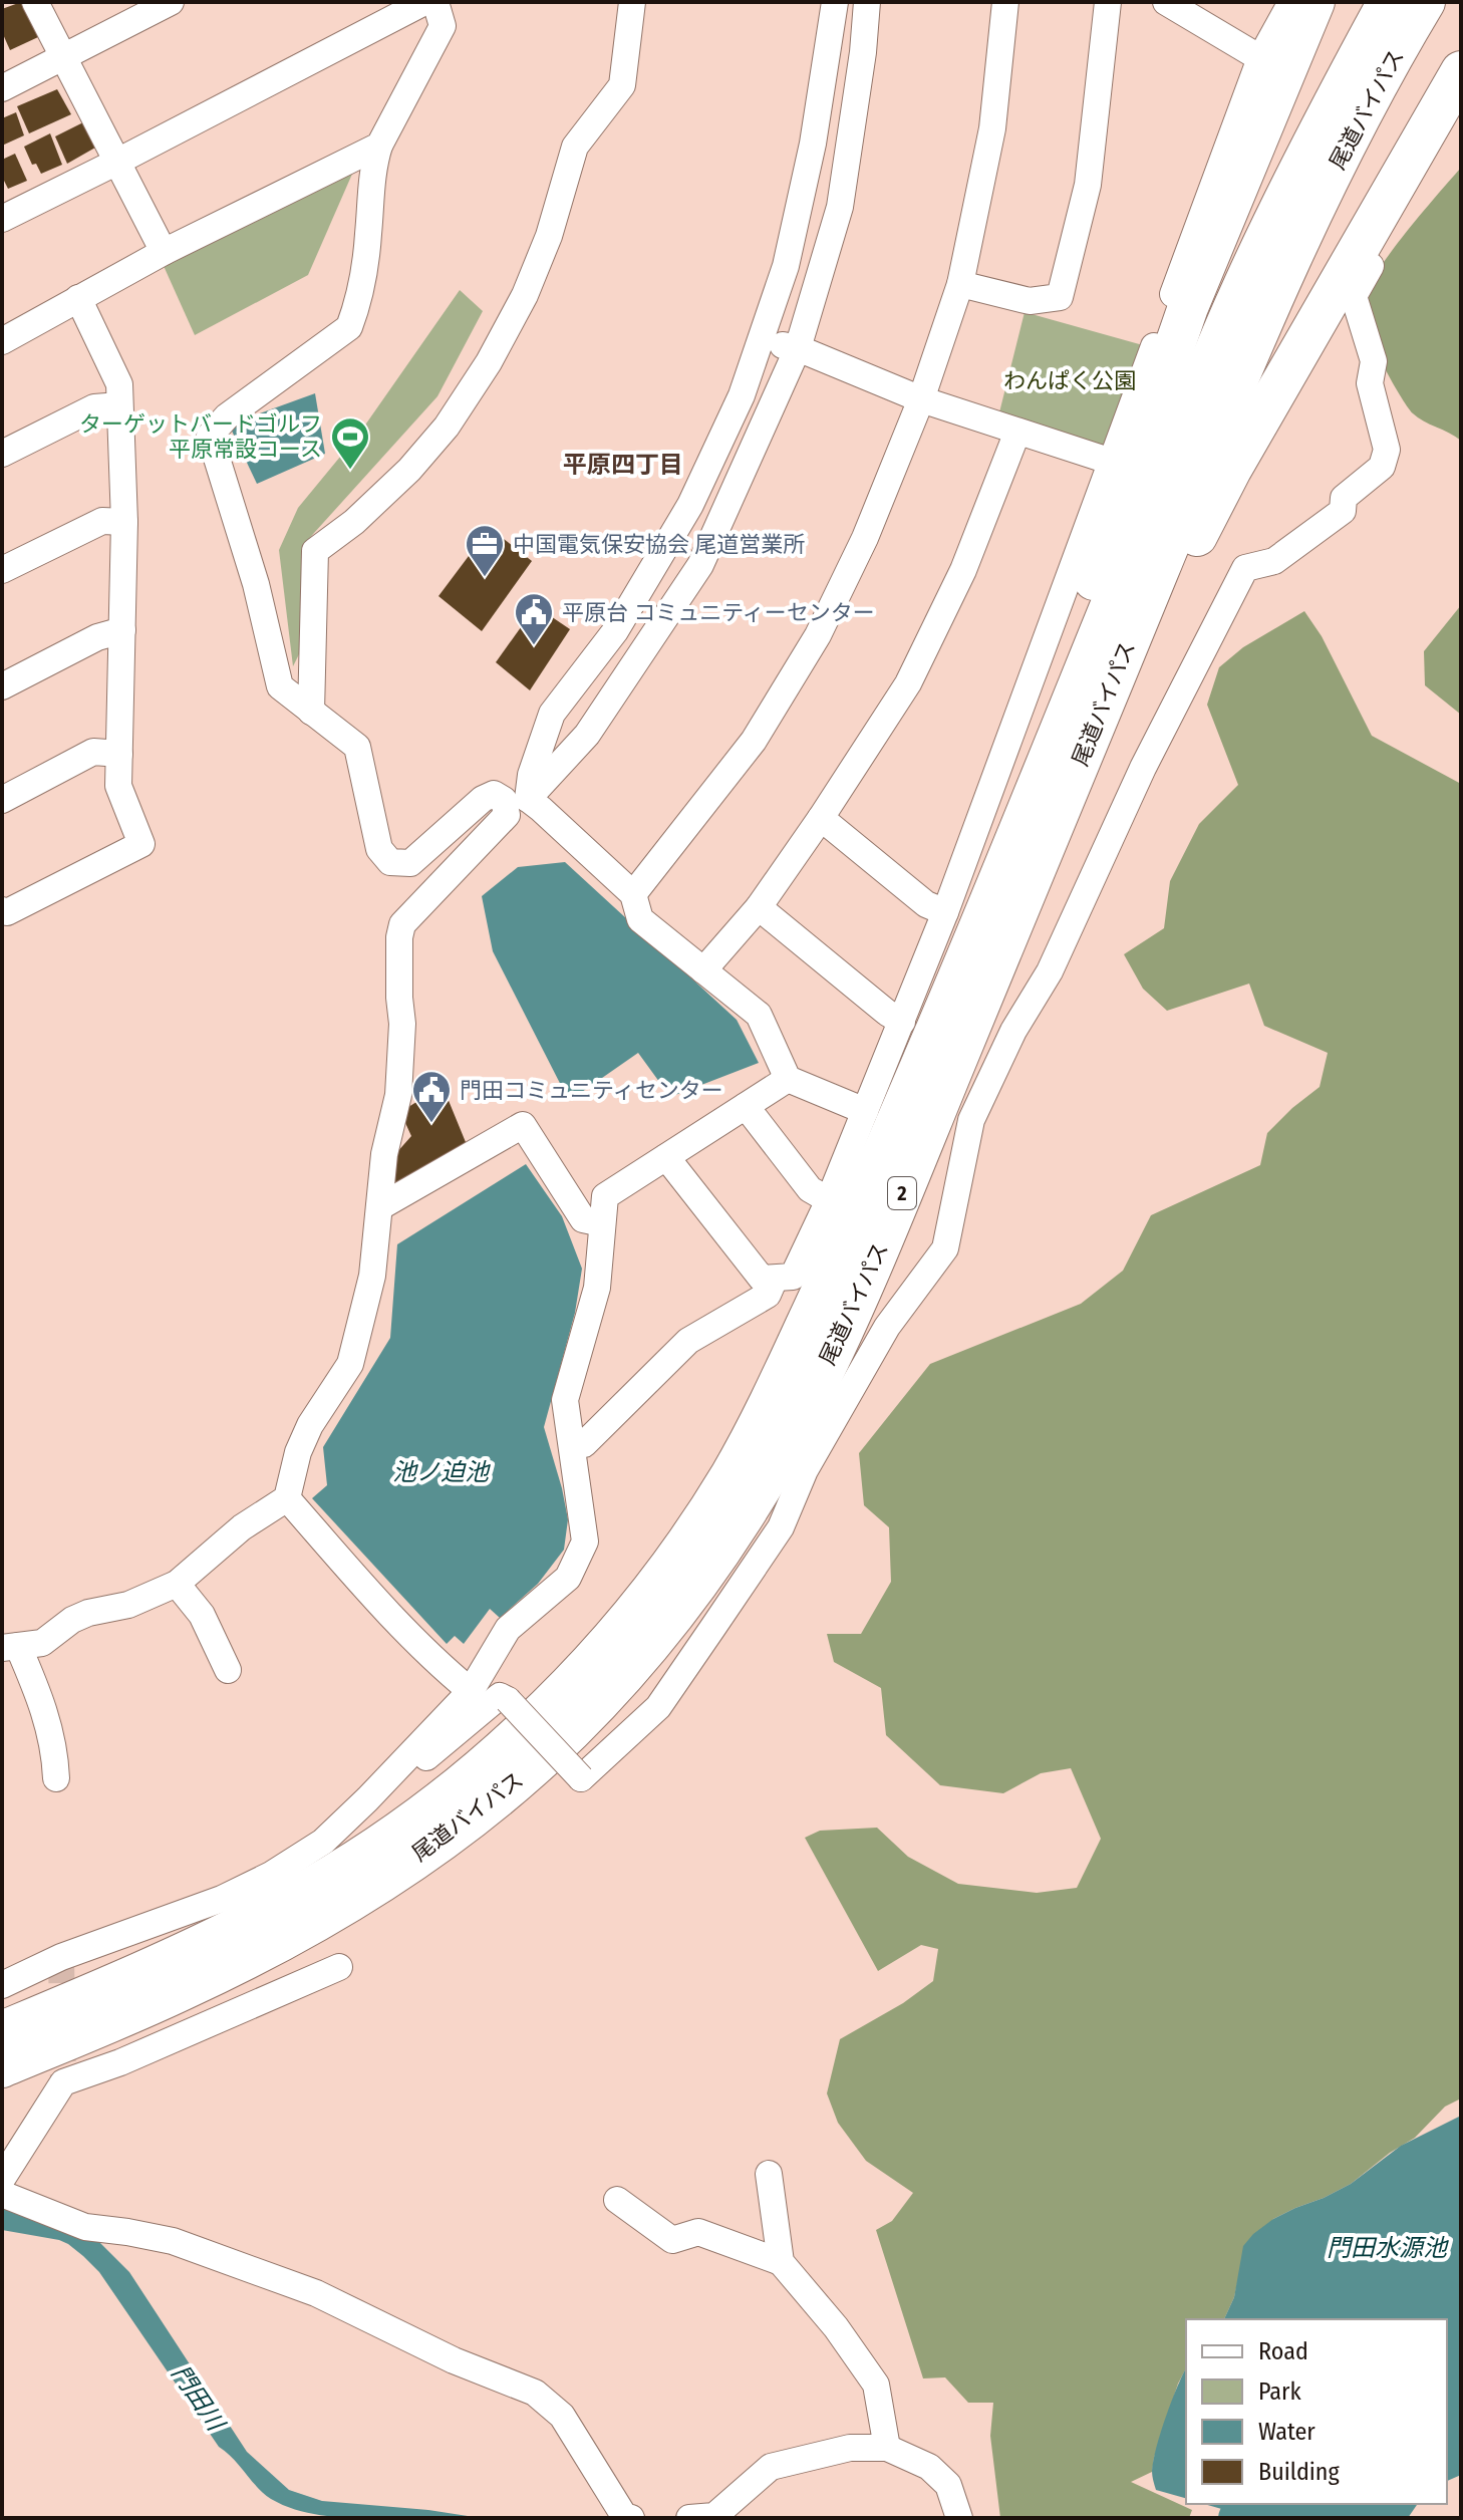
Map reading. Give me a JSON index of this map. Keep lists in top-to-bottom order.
{
  "streets": {
    "highway": ["尾道バイパス", "2"]
  },
  "districts": ["平原四丁目"],
  "water": ["池ノ迫池", "門田水源池", "門田川"],
  "parks": ["わんぱく公園"],
  "places": {
    "sports": ["ターゲットバードゴルフ 平原常設コース"],
    "office": ["中国電気保安協会 尾道営業所"],
    "public building": ["平原台 コミュニティーセンター", "門田コミュニティセンター"]
  },
  "legend": [
    "Road",
    "Park",
    "Water",
    "Building"
  ]
}
